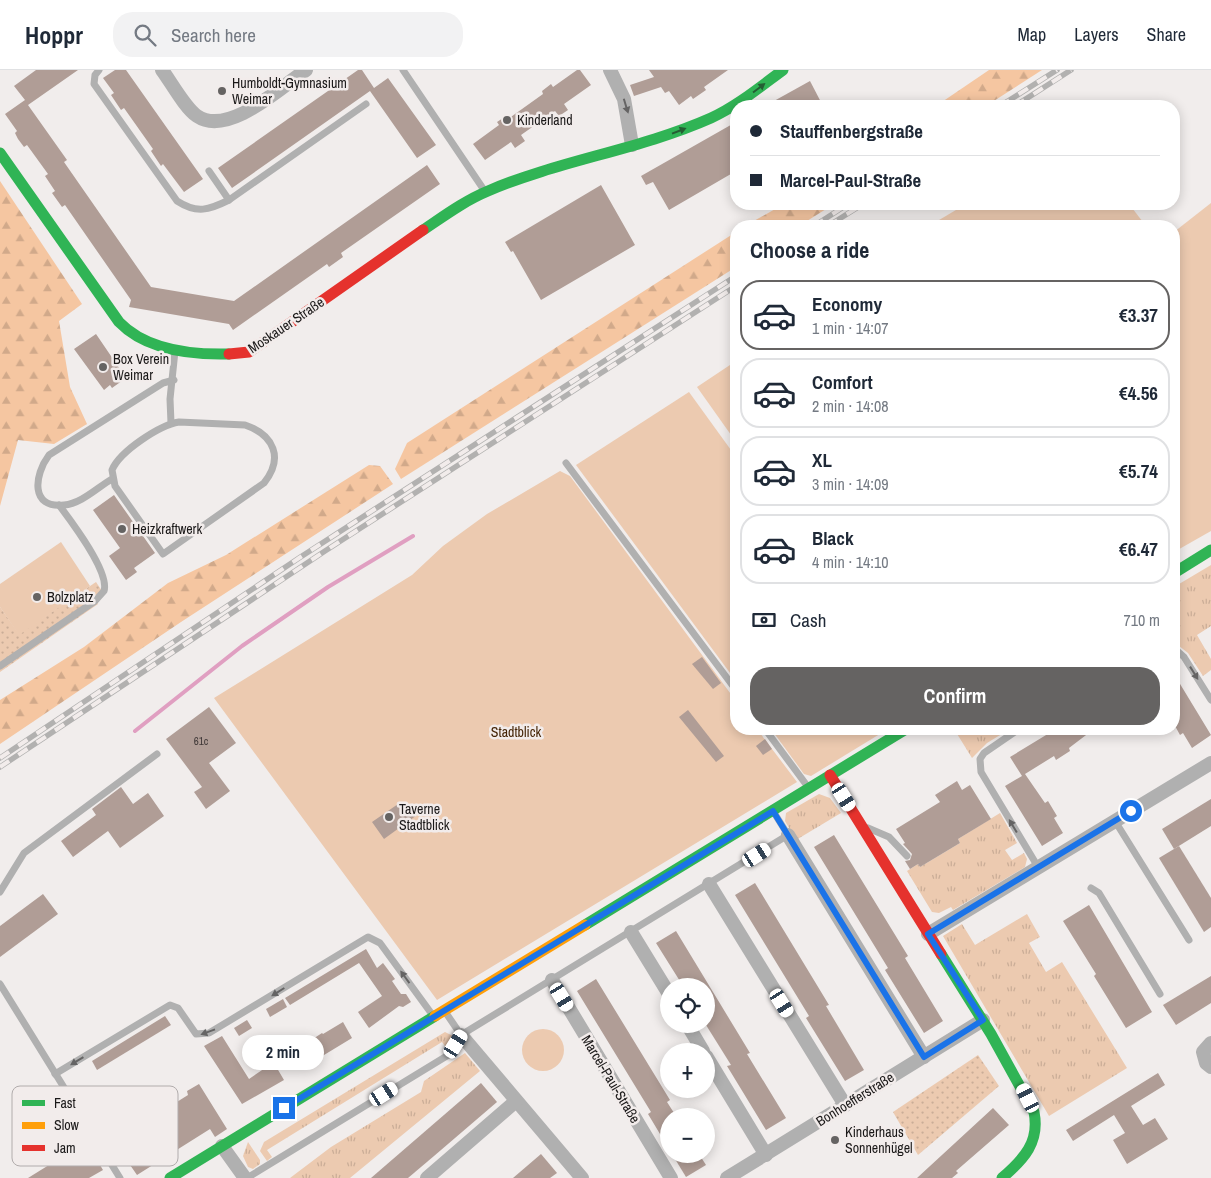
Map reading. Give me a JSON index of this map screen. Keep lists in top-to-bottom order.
{
  "streets": {
    "street": ["Moskauer Straße", "Marcel-Paul-Straße", "Bonhoefferstraße"]
  },
  "parks": ["Stadtblick"],
  "places": [
    "Humboldt-Gymnasium Weimar",
    "Kinderland",
    "Box Verein Weimar",
    "Heizkraftwerk",
    "Bolzplatz",
    "Taverne Stadtblick",
    "Kinderhaus Sonnenhügel"
  ],
  "house_numbers": ["61c"],
  "legend": ["Fast", "Slow", "Jam"],
  "page": {
    "header": "Hoppr",
    "search": "Search here",
    "nav": ["Map", "Layers", "Share"],
    "banner": ["Stauffenbergstraße", "Marcel-Paul-Straße"],
    "heading": "Choose a ride",
    "list": [
      {
        "name": "Economy",
        "note": "1 min · 14:07",
        "value": "€3.37"
      },
      {
        "name": "Comfort",
        "note": "2 min · 14:08",
        "value": "€4.56"
      },
      {
        "name": "XL",
        "note": "3 min · 14:09",
        "value": "€5.74"
      },
      {
        "name": "Black",
        "note": "4 min · 14:10",
        "value": "€6.47"
      }
    ],
    "pay": ["Cash", "710 m"],
    "buttons": "Confirm",
    "map_buttons": ["+", "−"],
    "bubble": "2 min"
  }
}
